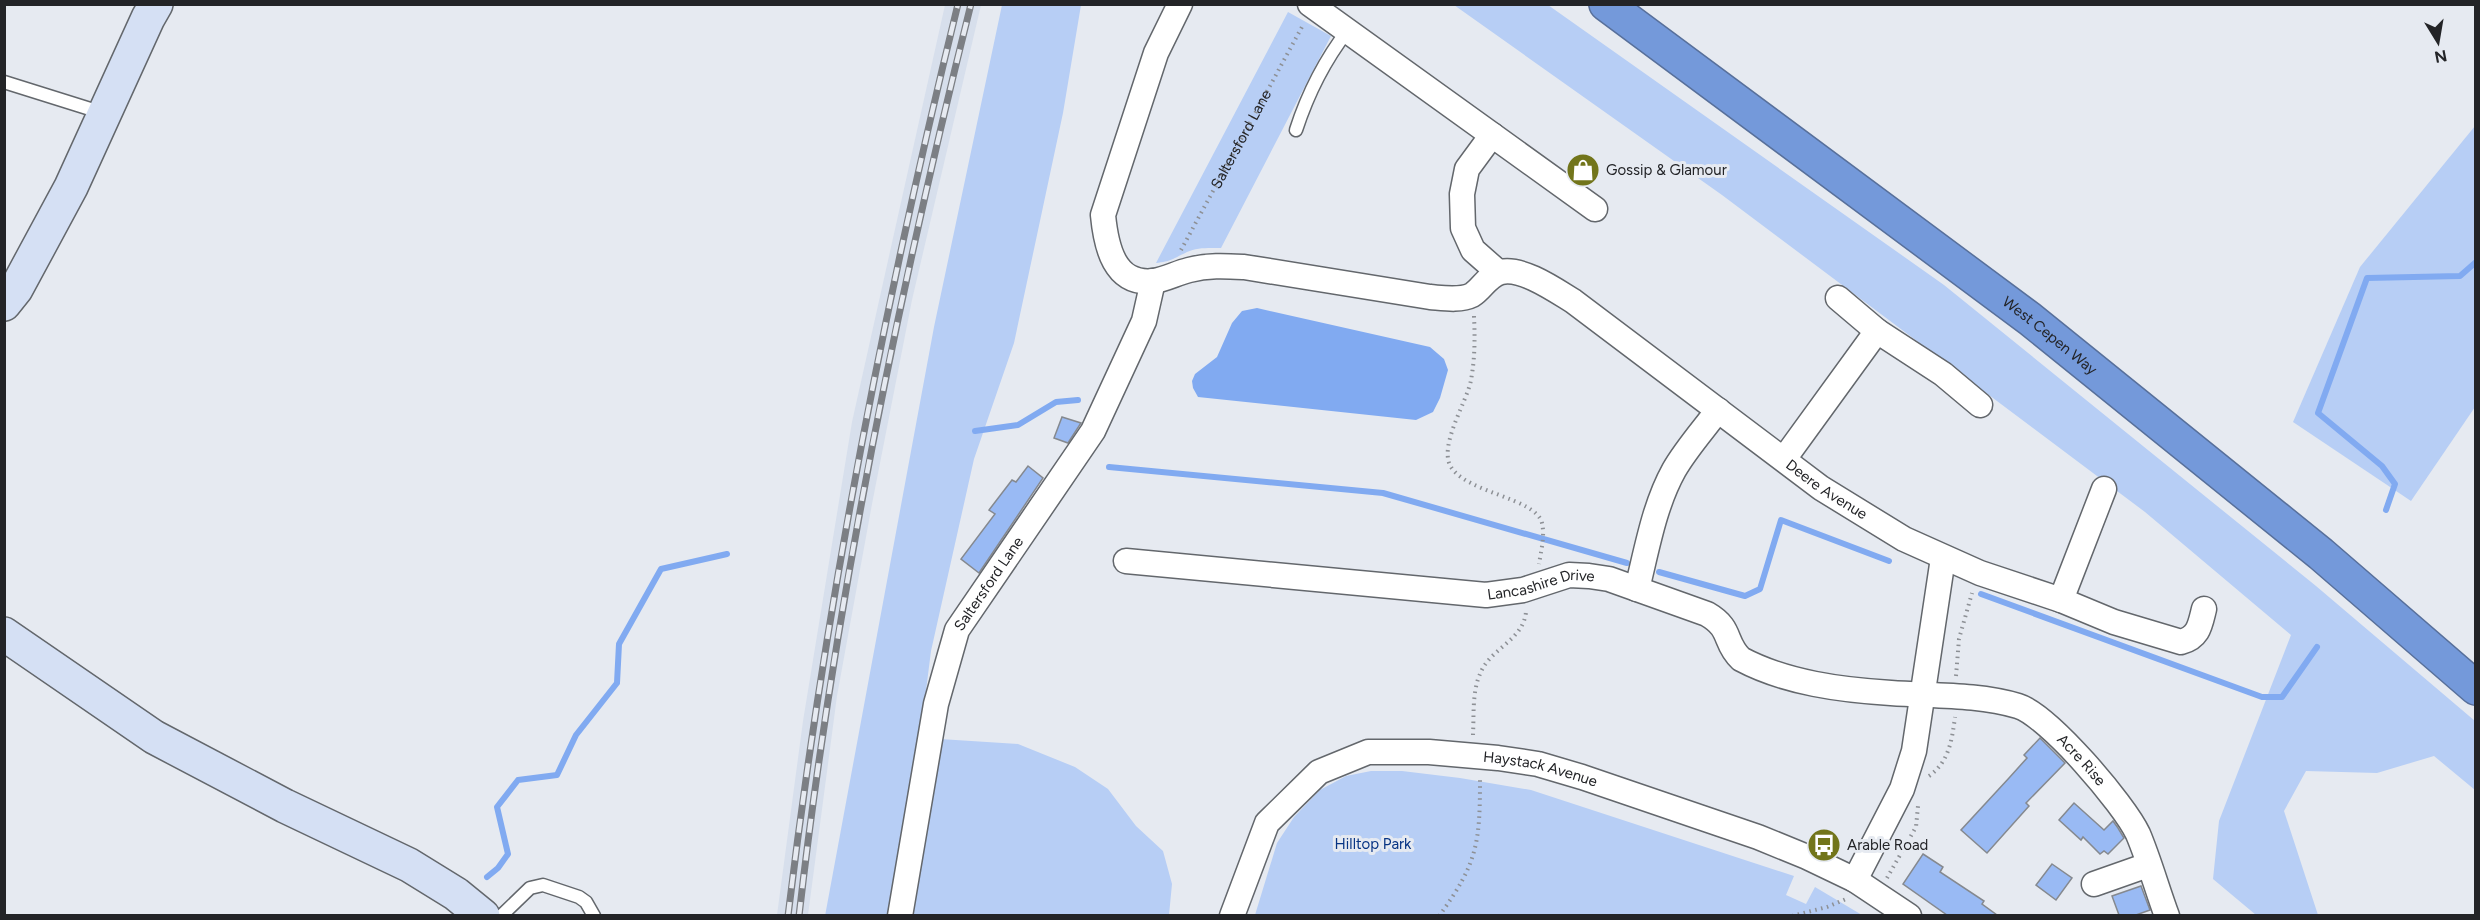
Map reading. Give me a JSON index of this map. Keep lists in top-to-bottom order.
{
  "streets": {
    "highway": ["West Cepen Way"],
    "street": [
      "Saltersford Lane",
      "Deere Avenue",
      "Lancashire Drive",
      "Acre Rise",
      "Haystack Avenue"
    ]
  },
  "crossings": [
    ["Lancashire Drive", "Acre Rise"]
  ],
  "parks": ["Hilltop Park"],
  "places": {
    "shop": ["Gossip & Glamour"],
    "bus stop": ["Arable Road"]
  },
  "north": "bottom"
}
